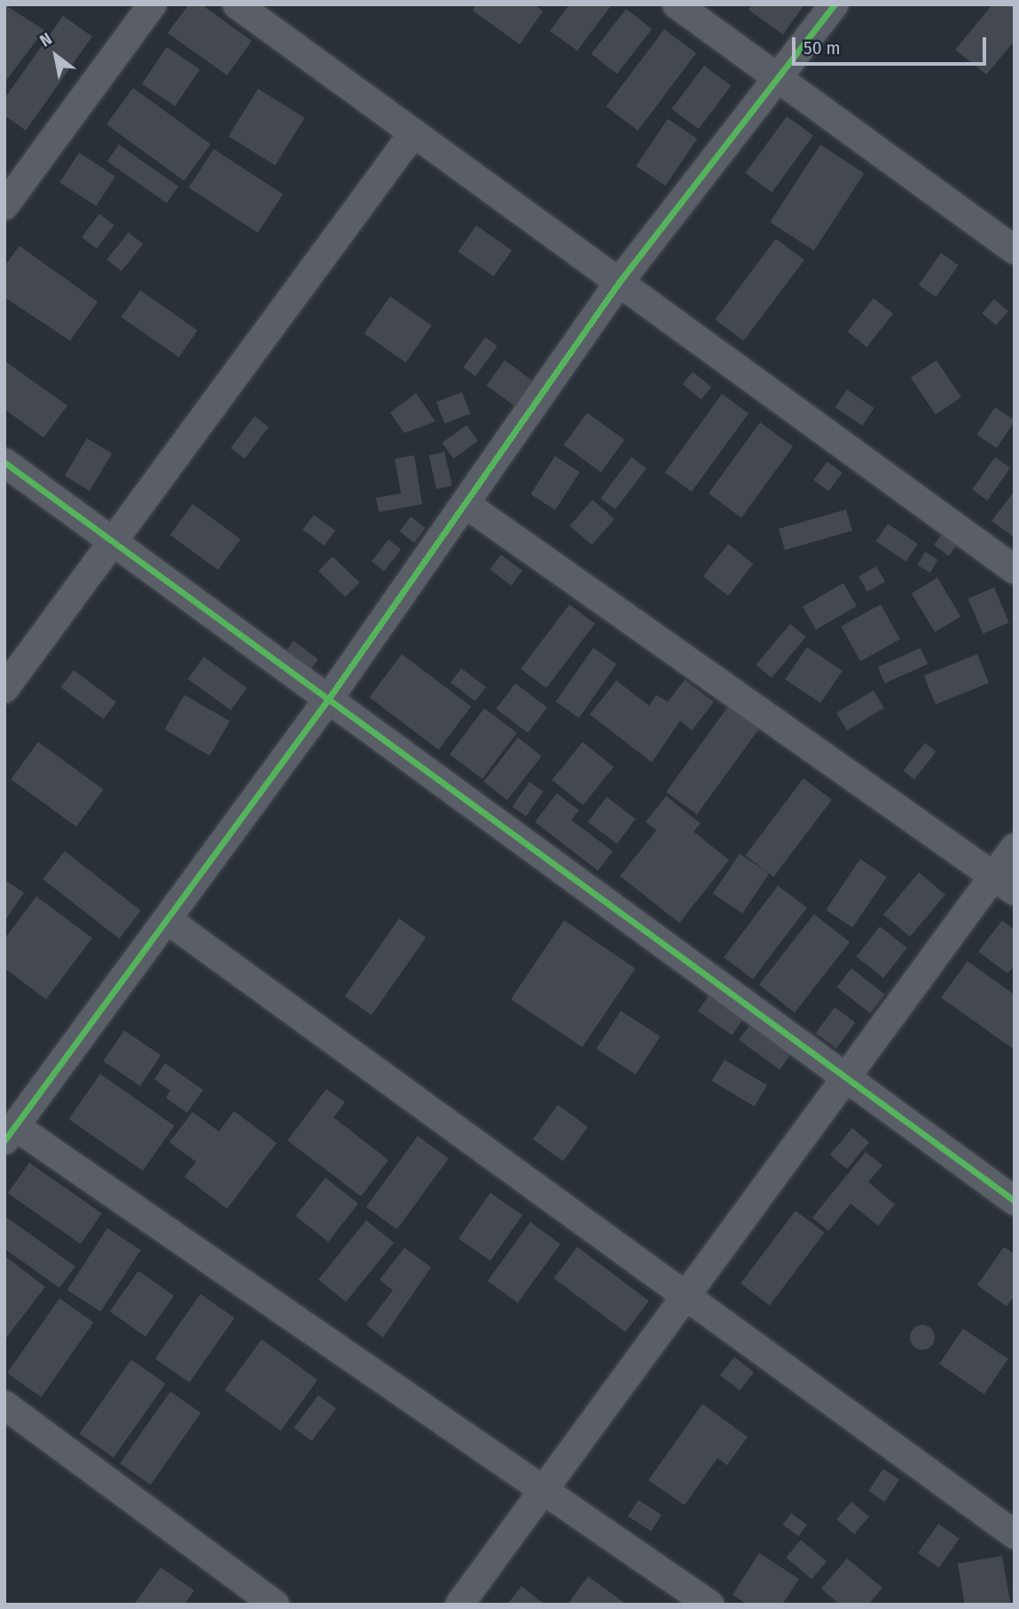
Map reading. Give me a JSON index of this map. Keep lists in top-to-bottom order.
{
  "scale_bar": "50 m",
  "north": "top left"
}
